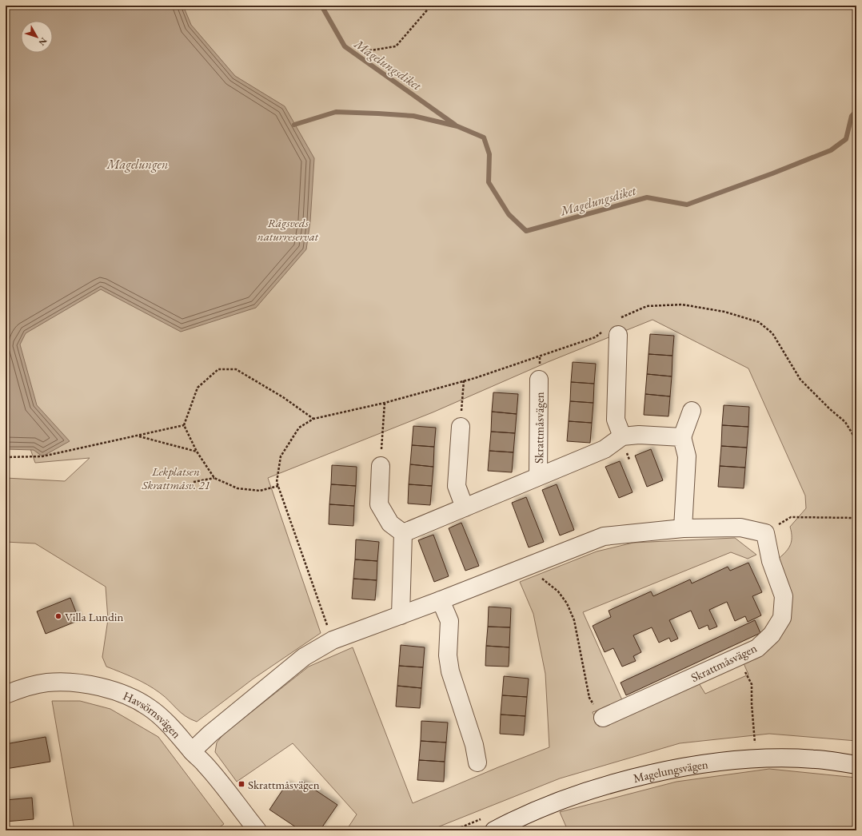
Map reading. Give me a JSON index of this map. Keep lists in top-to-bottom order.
{
  "streets": {
    "street": ["Skrattmåsvägen", "Havsörnsvägen", "Magelungsvägen"]
  },
  "water": ["Magelungsdiket", "Magelungen"],
  "parks": ["Rågsveds naturreservat", "Lekplatsen Skrattmåsv. 21"],
  "places": {
    "other": ["Villa Lundin"],
    "transit": ["Skrattmåsvägen"]
  },
  "north": "bottom right"
}
